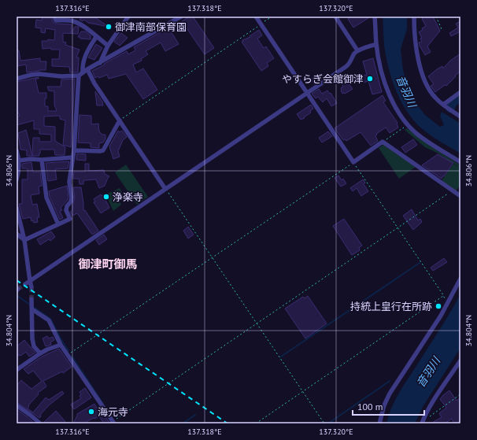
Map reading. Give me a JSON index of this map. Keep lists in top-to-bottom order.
{
  "districts": ["御津町御馬"],
  "water": ["音羽川"],
  "places": [
    "御津南部保育園",
    "やすらぎ会館御津",
    "浄楽寺",
    "持統上皇行在所跡",
    "海元寺"
  ],
  "scale_bar": "100 m",
  "coordinates": [
    "137.316°E",
    "137.318°E",
    "137.320°E",
    "34.806°N",
    "34.804°N"
  ]
}
